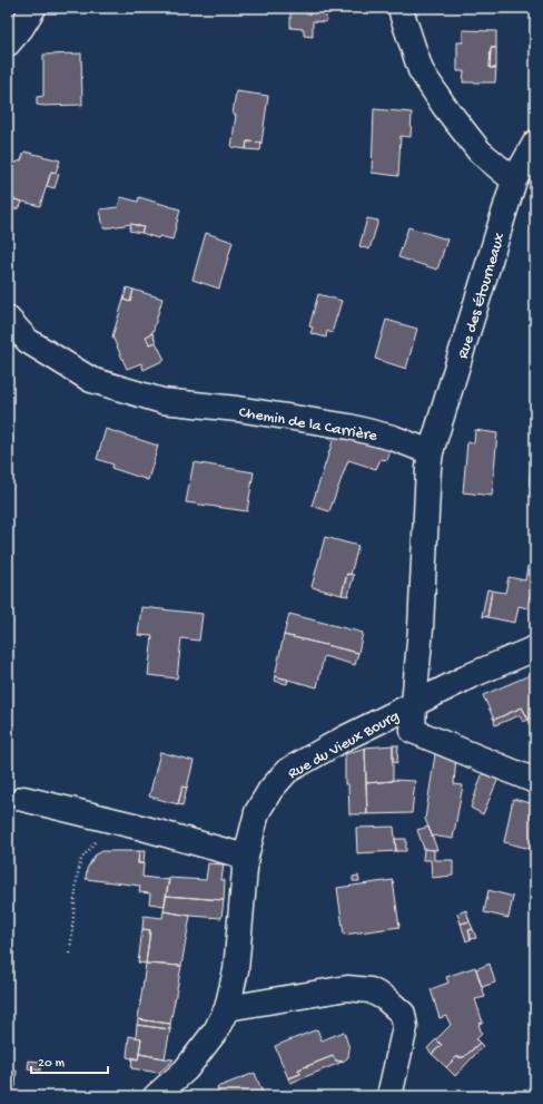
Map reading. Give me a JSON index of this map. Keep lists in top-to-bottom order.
{
  "streets": {
    "street": ["Rue des Étourneaux", "Chemin de la Carrière", "Rue du Vieux Bourg"]
  },
  "crossings": [
    ["Rue des Étourneaux", "Chemin de la Carrière"]
  ],
  "scale_bar": "20 m"
}
